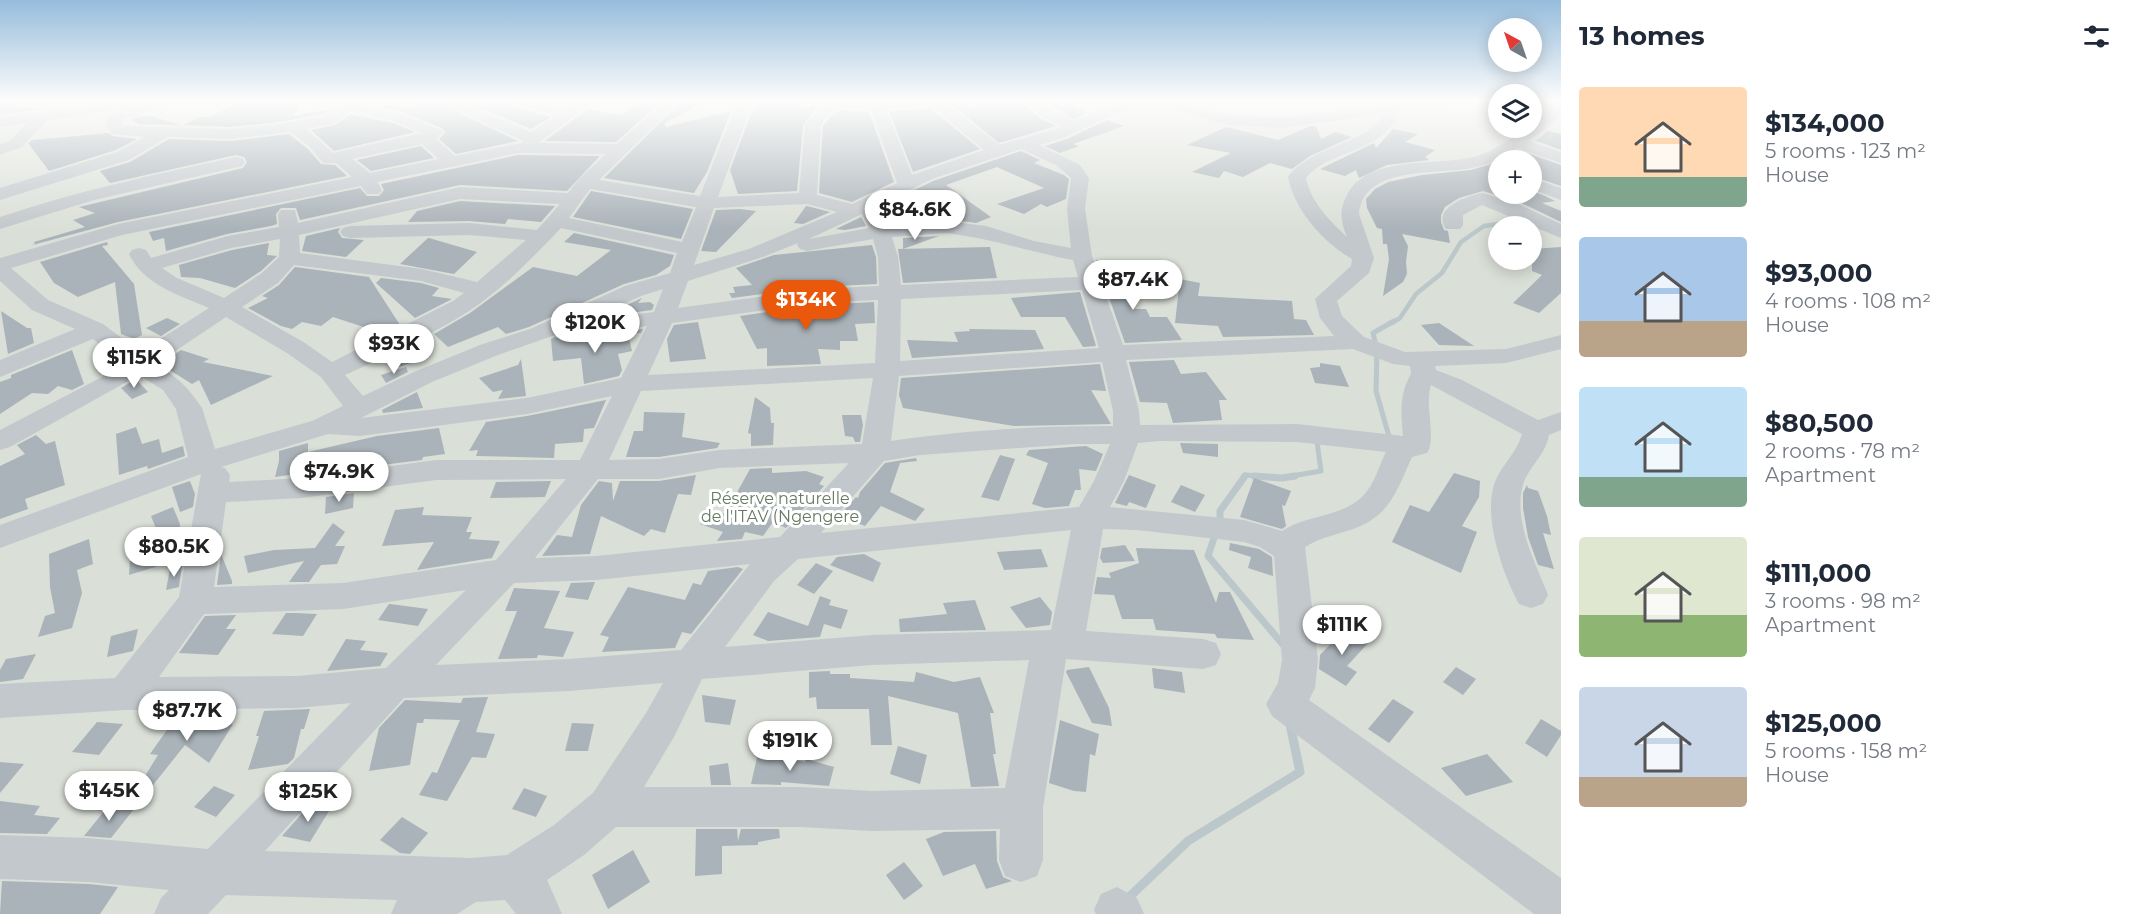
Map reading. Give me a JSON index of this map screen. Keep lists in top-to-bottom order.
{
  "parks": ["Réserve naturelle de l'ITAV (Ngengere"],
  "north": "top left",
  "page": {
    "heading": "13 homes",
    "map_buttons": ["+", "−"],
    "list": [
      {
        "name": "$134,000",
        "note": "5 rooms · 123 m² · House"
      },
      {
        "name": "$93,000",
        "note": "4 rooms · 108 m² · House"
      },
      {
        "name": "$80,500",
        "note": "2 rooms · 78 m² · Apartment"
      },
      {
        "name": "$111,000",
        "note": "3 rooms · 98 m² · Apartment"
      },
      {
        "name": "$125,000",
        "note": "5 rooms · 158 m² · House"
      }
    ],
    "price": [
      "$84.6K",
      "$87.4K",
      "$134K",
      "$120K",
      "$93K",
      "$115K",
      "$74.9K",
      "$80.5K",
      "$111K",
      "$87.7K",
      "$191K",
      "$145K",
      "$125K"
    ]
  }
}
